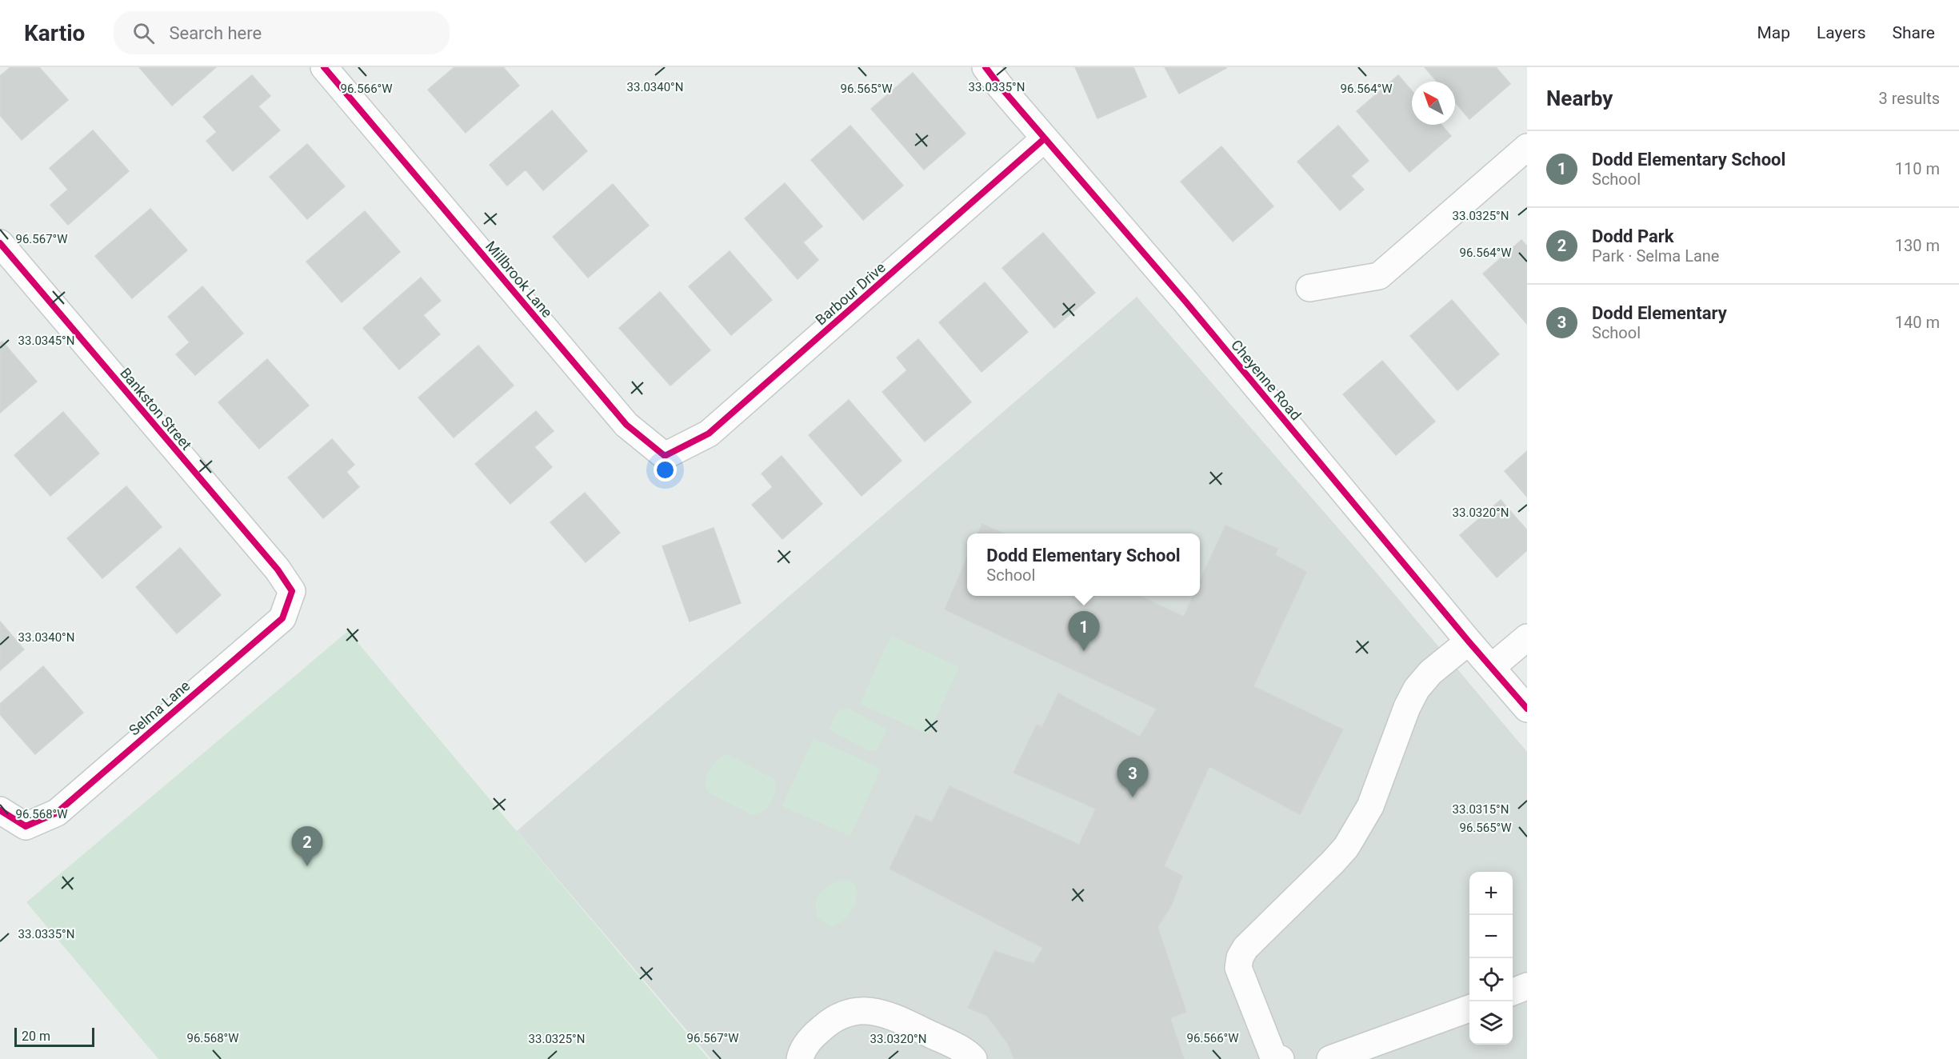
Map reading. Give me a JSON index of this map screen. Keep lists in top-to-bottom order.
{
  "streets": {
    "street": [
      "Millbrook Lane",
      "Barbour Drive",
      "Cheyenne Road",
      "Bankston Street",
      "Selma Lane"
    ]
  },
  "crossings": [
    ["Millbrook Lane", "Barbour Drive"],
    ["Barbour Drive", "Cheyenne Road"],
    ["Bankston Street", "Selma Lane"]
  ],
  "scale_bar": "20 m",
  "north": "top left",
  "page": {
    "header": "Kartio",
    "search": "Search here",
    "nav": ["Map", "Layers", "Share"],
    "heading": ["Nearby", "3 results"],
    "list": [
      {
        "mark": "1",
        "name": "Dodd Elementary School",
        "note": "School",
        "value": "110 m"
      },
      {
        "mark": "2",
        "name": "Dodd Park",
        "note": "Park · Selma Lane",
        "value": "130 m"
      },
      {
        "mark": "3",
        "name": "Dodd Elementary",
        "note": "School",
        "value": "140 m"
      }
    ],
    "popup": ["Dodd Elementary School", "School"],
    "pins": ["1", "3", "2"],
    "map_buttons": ["+", "−"],
    "scale": "20 m"
  },
  "coordinates": [
    "33.0340°N",
    "33.0335°N",
    "96.564°W",
    "96.566°W",
    "96.565°W",
    "33.0325°N",
    "96.567°W",
    "33.0345°N",
    "33.0320°N",
    "33.0315°N",
    "96.568°W"
  ]
}
